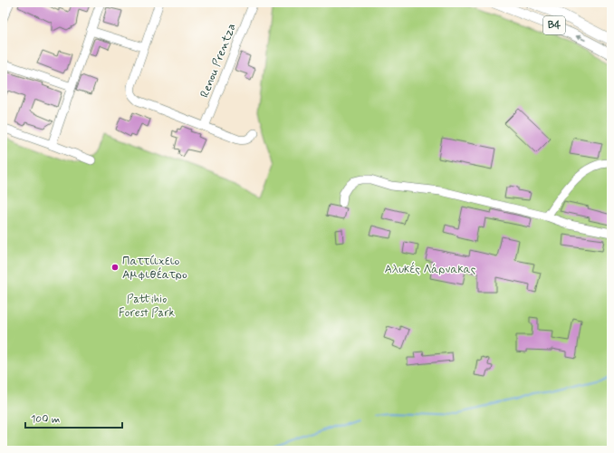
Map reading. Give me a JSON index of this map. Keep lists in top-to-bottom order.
{
  "streets": {
    "main road": ["B4"],
    "street": ["Renou Prentza"]
  },
  "parks": ["Αλυκές Λάρνακας", "Pattihio Forest Park"],
  "places": ["Παττίιχειο Αμφιθέατρο"],
  "scale_bar": "100 m"
}
